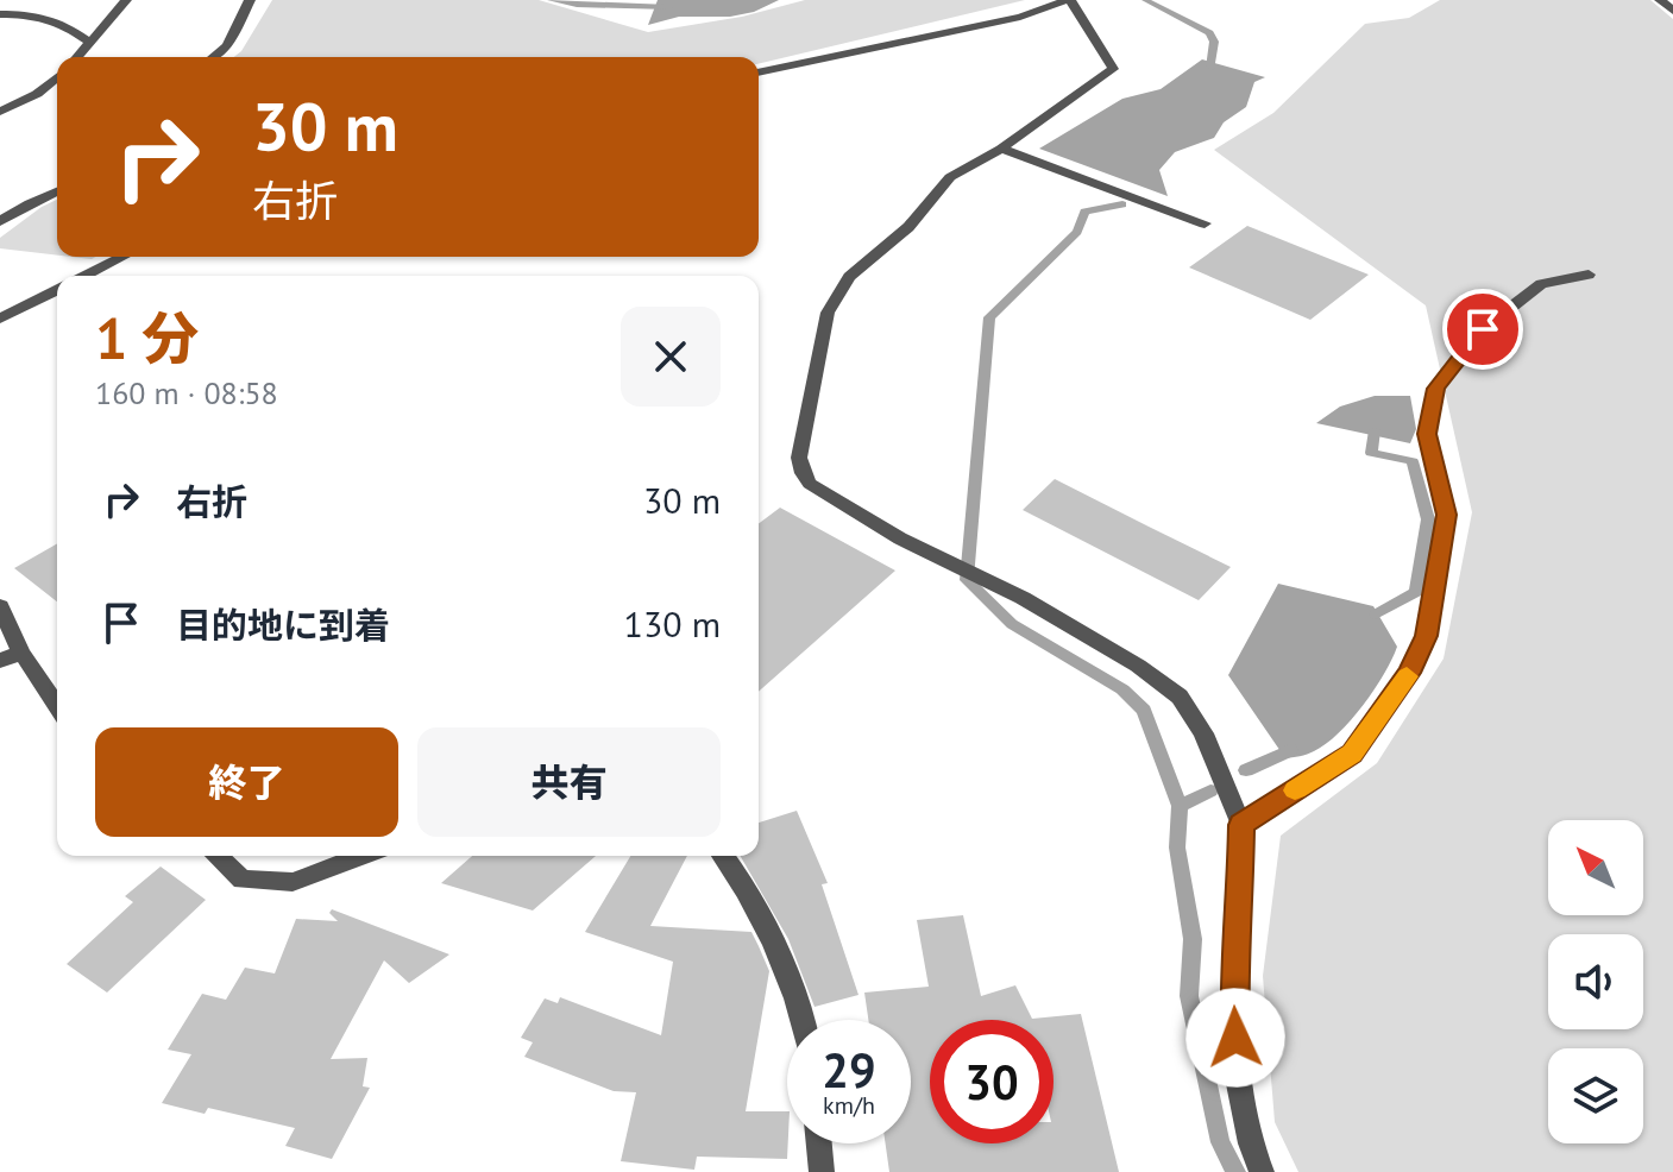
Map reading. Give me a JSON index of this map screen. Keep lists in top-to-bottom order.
{
  "north": "top left",
  "page": {
    "turn": ["30 m", "右折"],
    "heading": ["1 分", "160 m · 08:58"],
    "list": [
      {
        "name": "右折",
        "value": "30 m"
      },
      {
        "name": "目的地に到着",
        "value": "130 m"
      }
    ],
    "buttons": ["終了", "共有"],
    "speed": "29 km/h",
    "limit": "30"
  }
}
